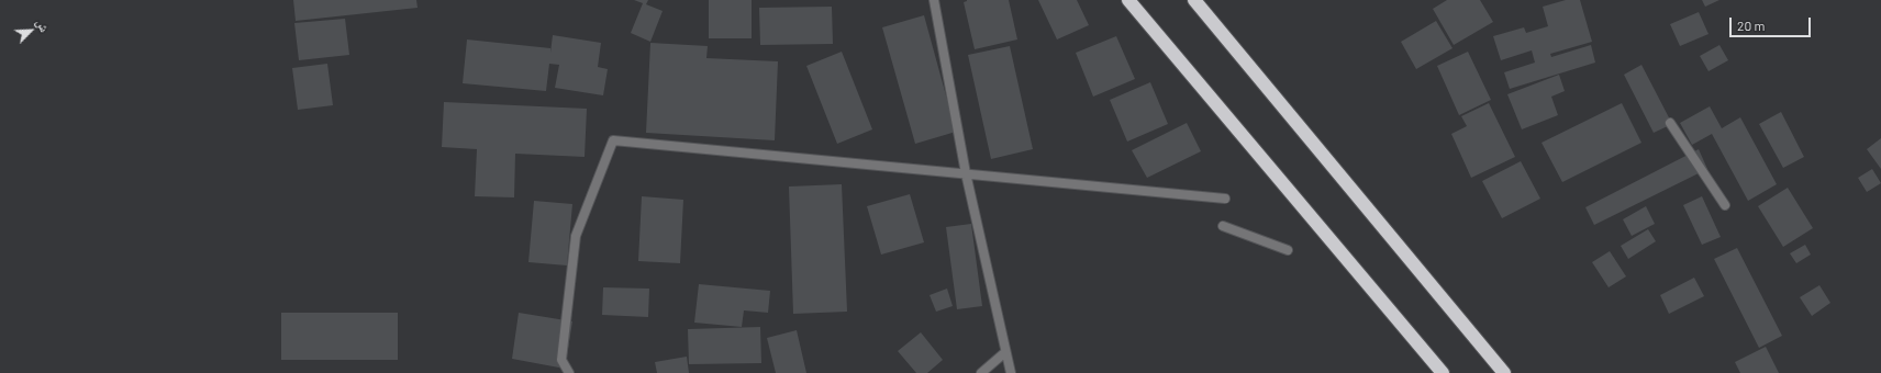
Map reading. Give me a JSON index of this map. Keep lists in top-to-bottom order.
{
  "scale_bar": "20 m",
  "north": "top right"
}
